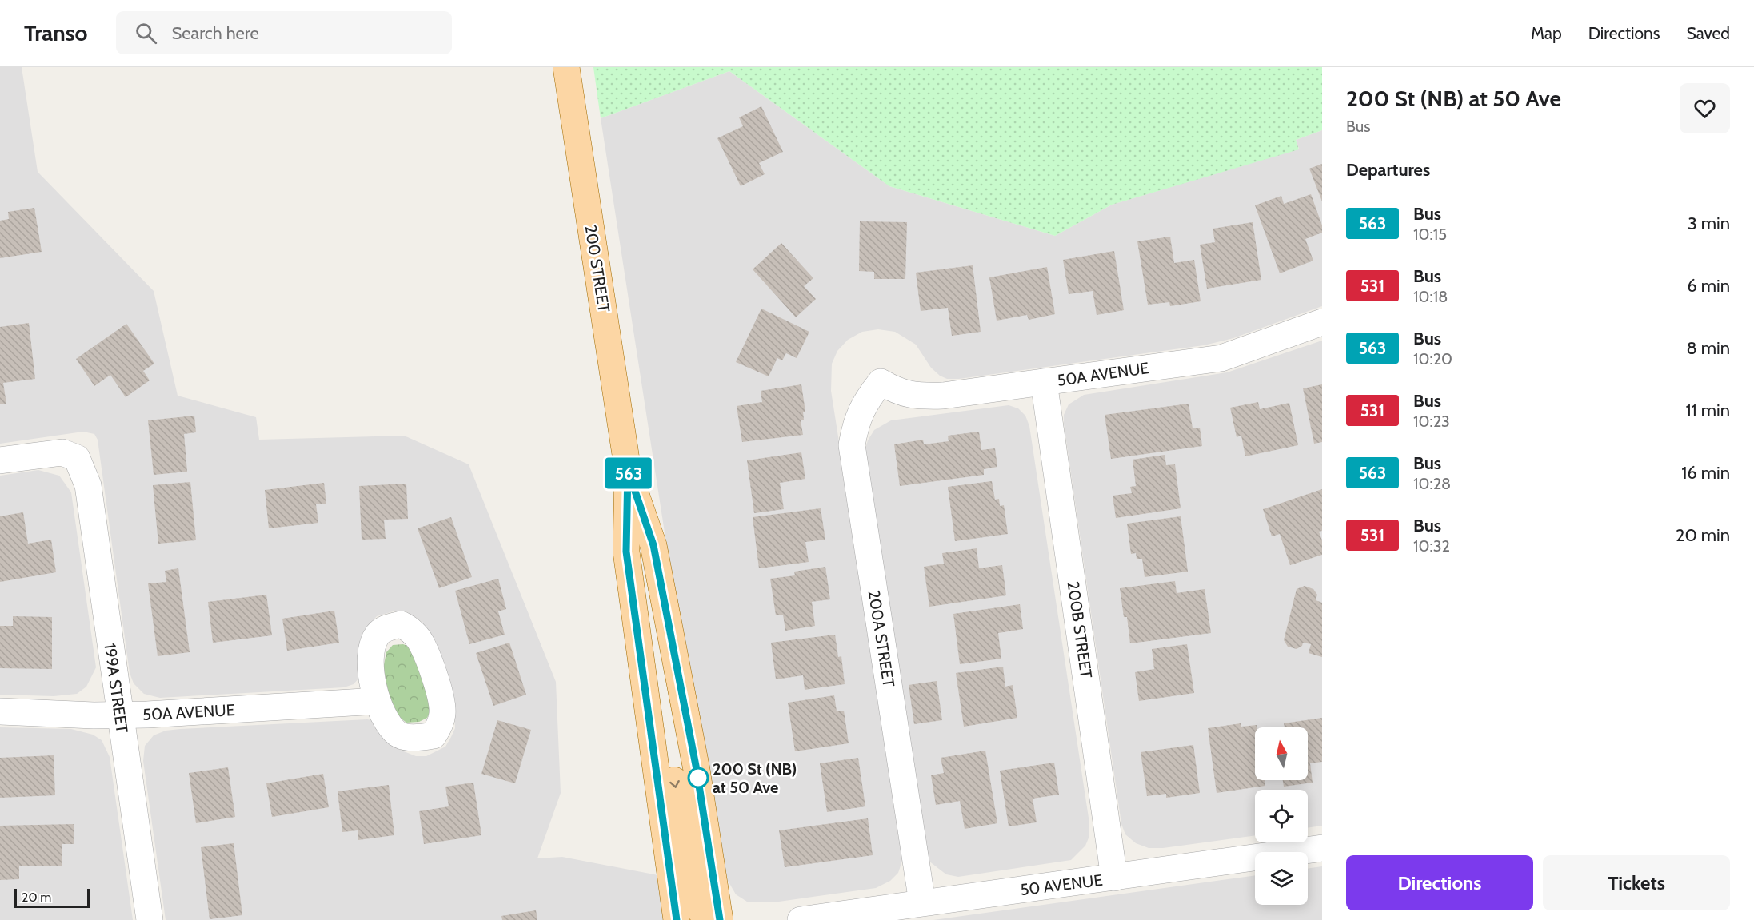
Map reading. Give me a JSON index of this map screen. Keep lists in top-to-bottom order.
{
  "streets": {
    "main road": ["200 STREET"],
    "street": [
      "50A AVENUE",
      "200B STREET",
      "200A STREET",
      "199A STREET",
      "50 AVENUE"
    ]
  },
  "crossings": [
    ["50A AVENUE", "200B STREET"],
    ["50A AVENUE", "200A STREET"],
    ["50A AVENUE", "199A STREET"],
    ["200B STREET", "50 AVENUE"],
    ["200A STREET", "50 AVENUE"]
  ],
  "places": ["200 St (NB) at 50 Ave"],
  "lines": ["bus line 563"],
  "scale_bar": "20 m",
  "north": "top",
  "page": {
    "header": "Transo",
    "search": "Search here",
    "nav": ["Map", "Directions", "Saved"],
    "on_map": "563",
    "heading": [
      ["200 St (NB) at 50 Ave", "Bus"],
      "Departures"
    ],
    "list": [
      {
        "mark": "563",
        "name": "Bus",
        "note": "10:15",
        "value": "3 min"
      },
      {
        "mark": "531",
        "name": "Bus",
        "note": "10:18",
        "value": "6 min"
      },
      {
        "mark": "563",
        "name": "Bus",
        "note": "10:20",
        "value": "8 min"
      },
      {
        "mark": "531",
        "name": "Bus",
        "note": "10:23",
        "value": "11 min"
      },
      {
        "mark": "563",
        "name": "Bus",
        "note": "10:28",
        "value": "16 min"
      },
      {
        "mark": "531",
        "name": "Bus",
        "note": "10:32",
        "value": "20 min"
      }
    ],
    "buttons": ["Directions", "Tickets"],
    "scale": "20 m"
  }
}
